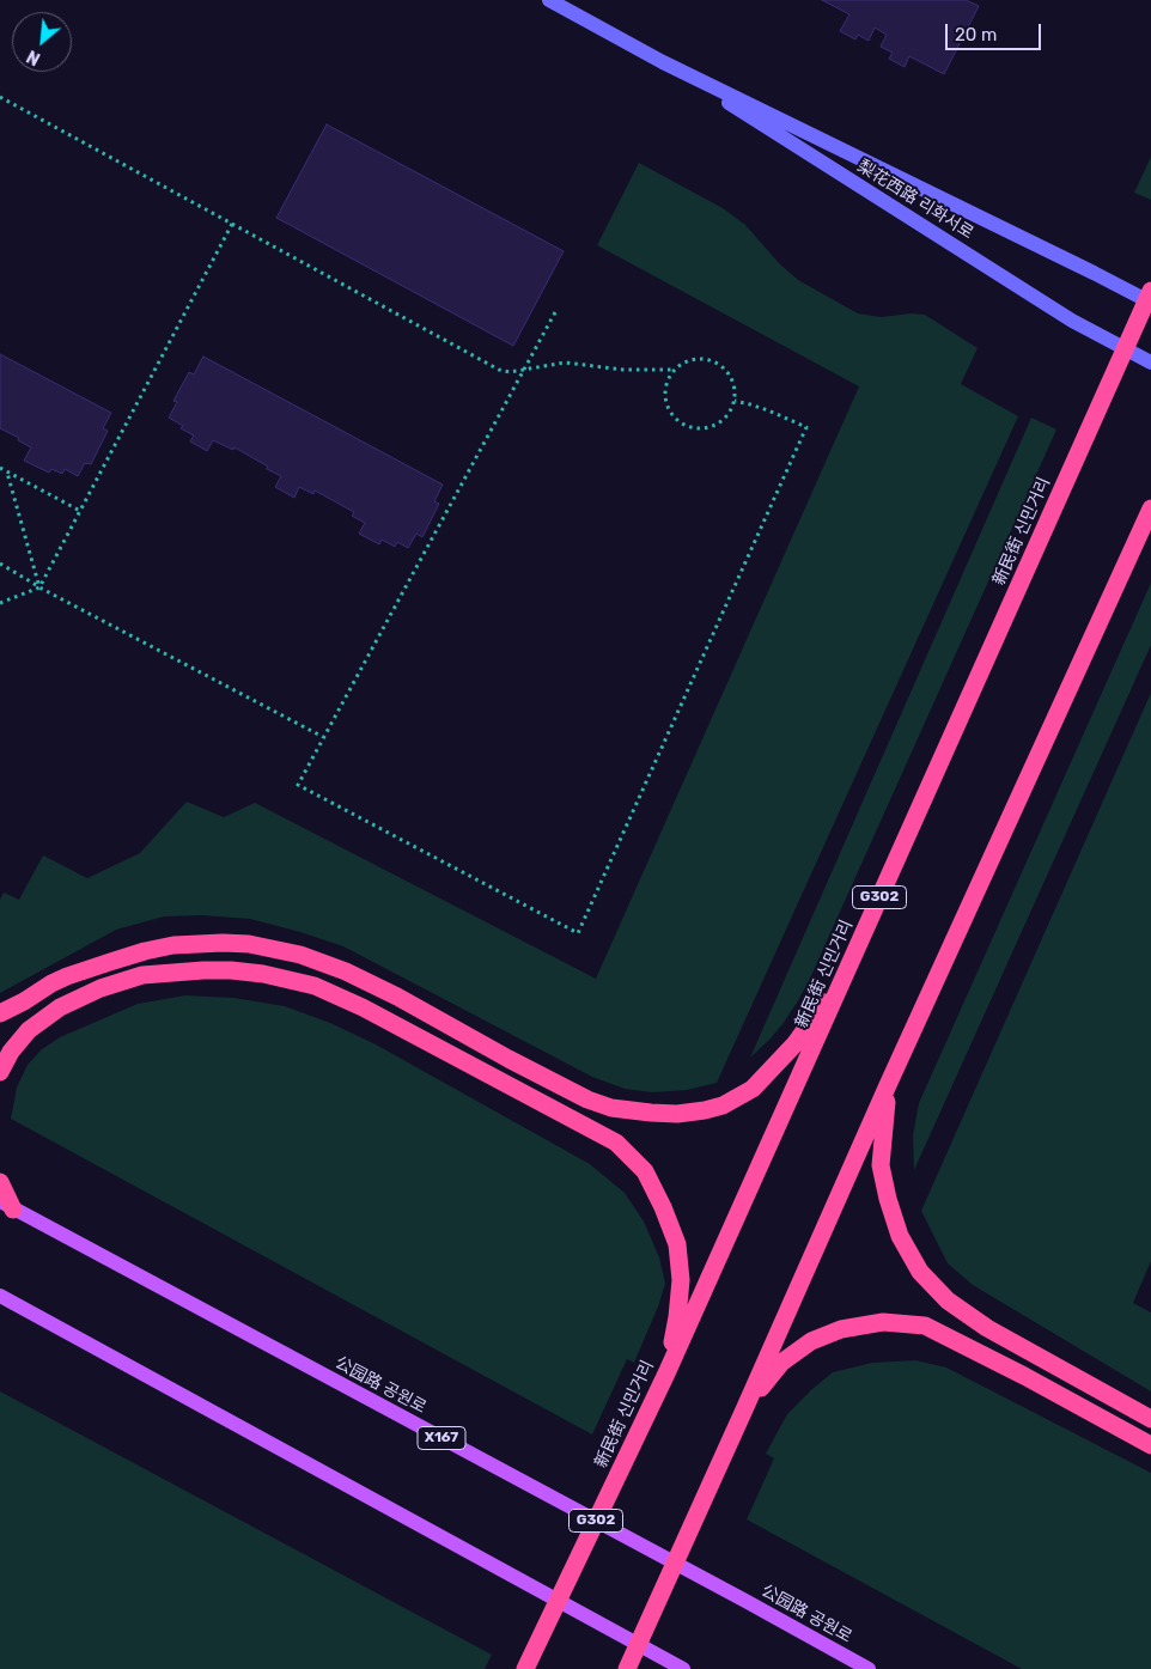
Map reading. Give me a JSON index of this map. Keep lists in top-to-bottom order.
{
  "streets": {
    "highway": ["新民街 신민거리", "G302"],
    "main road": ["公园路 공원로", "X167"],
    "street": ["梨花西路 리화서로"]
  },
  "scale_bar": "20 m",
  "north": "bottom left"
}
